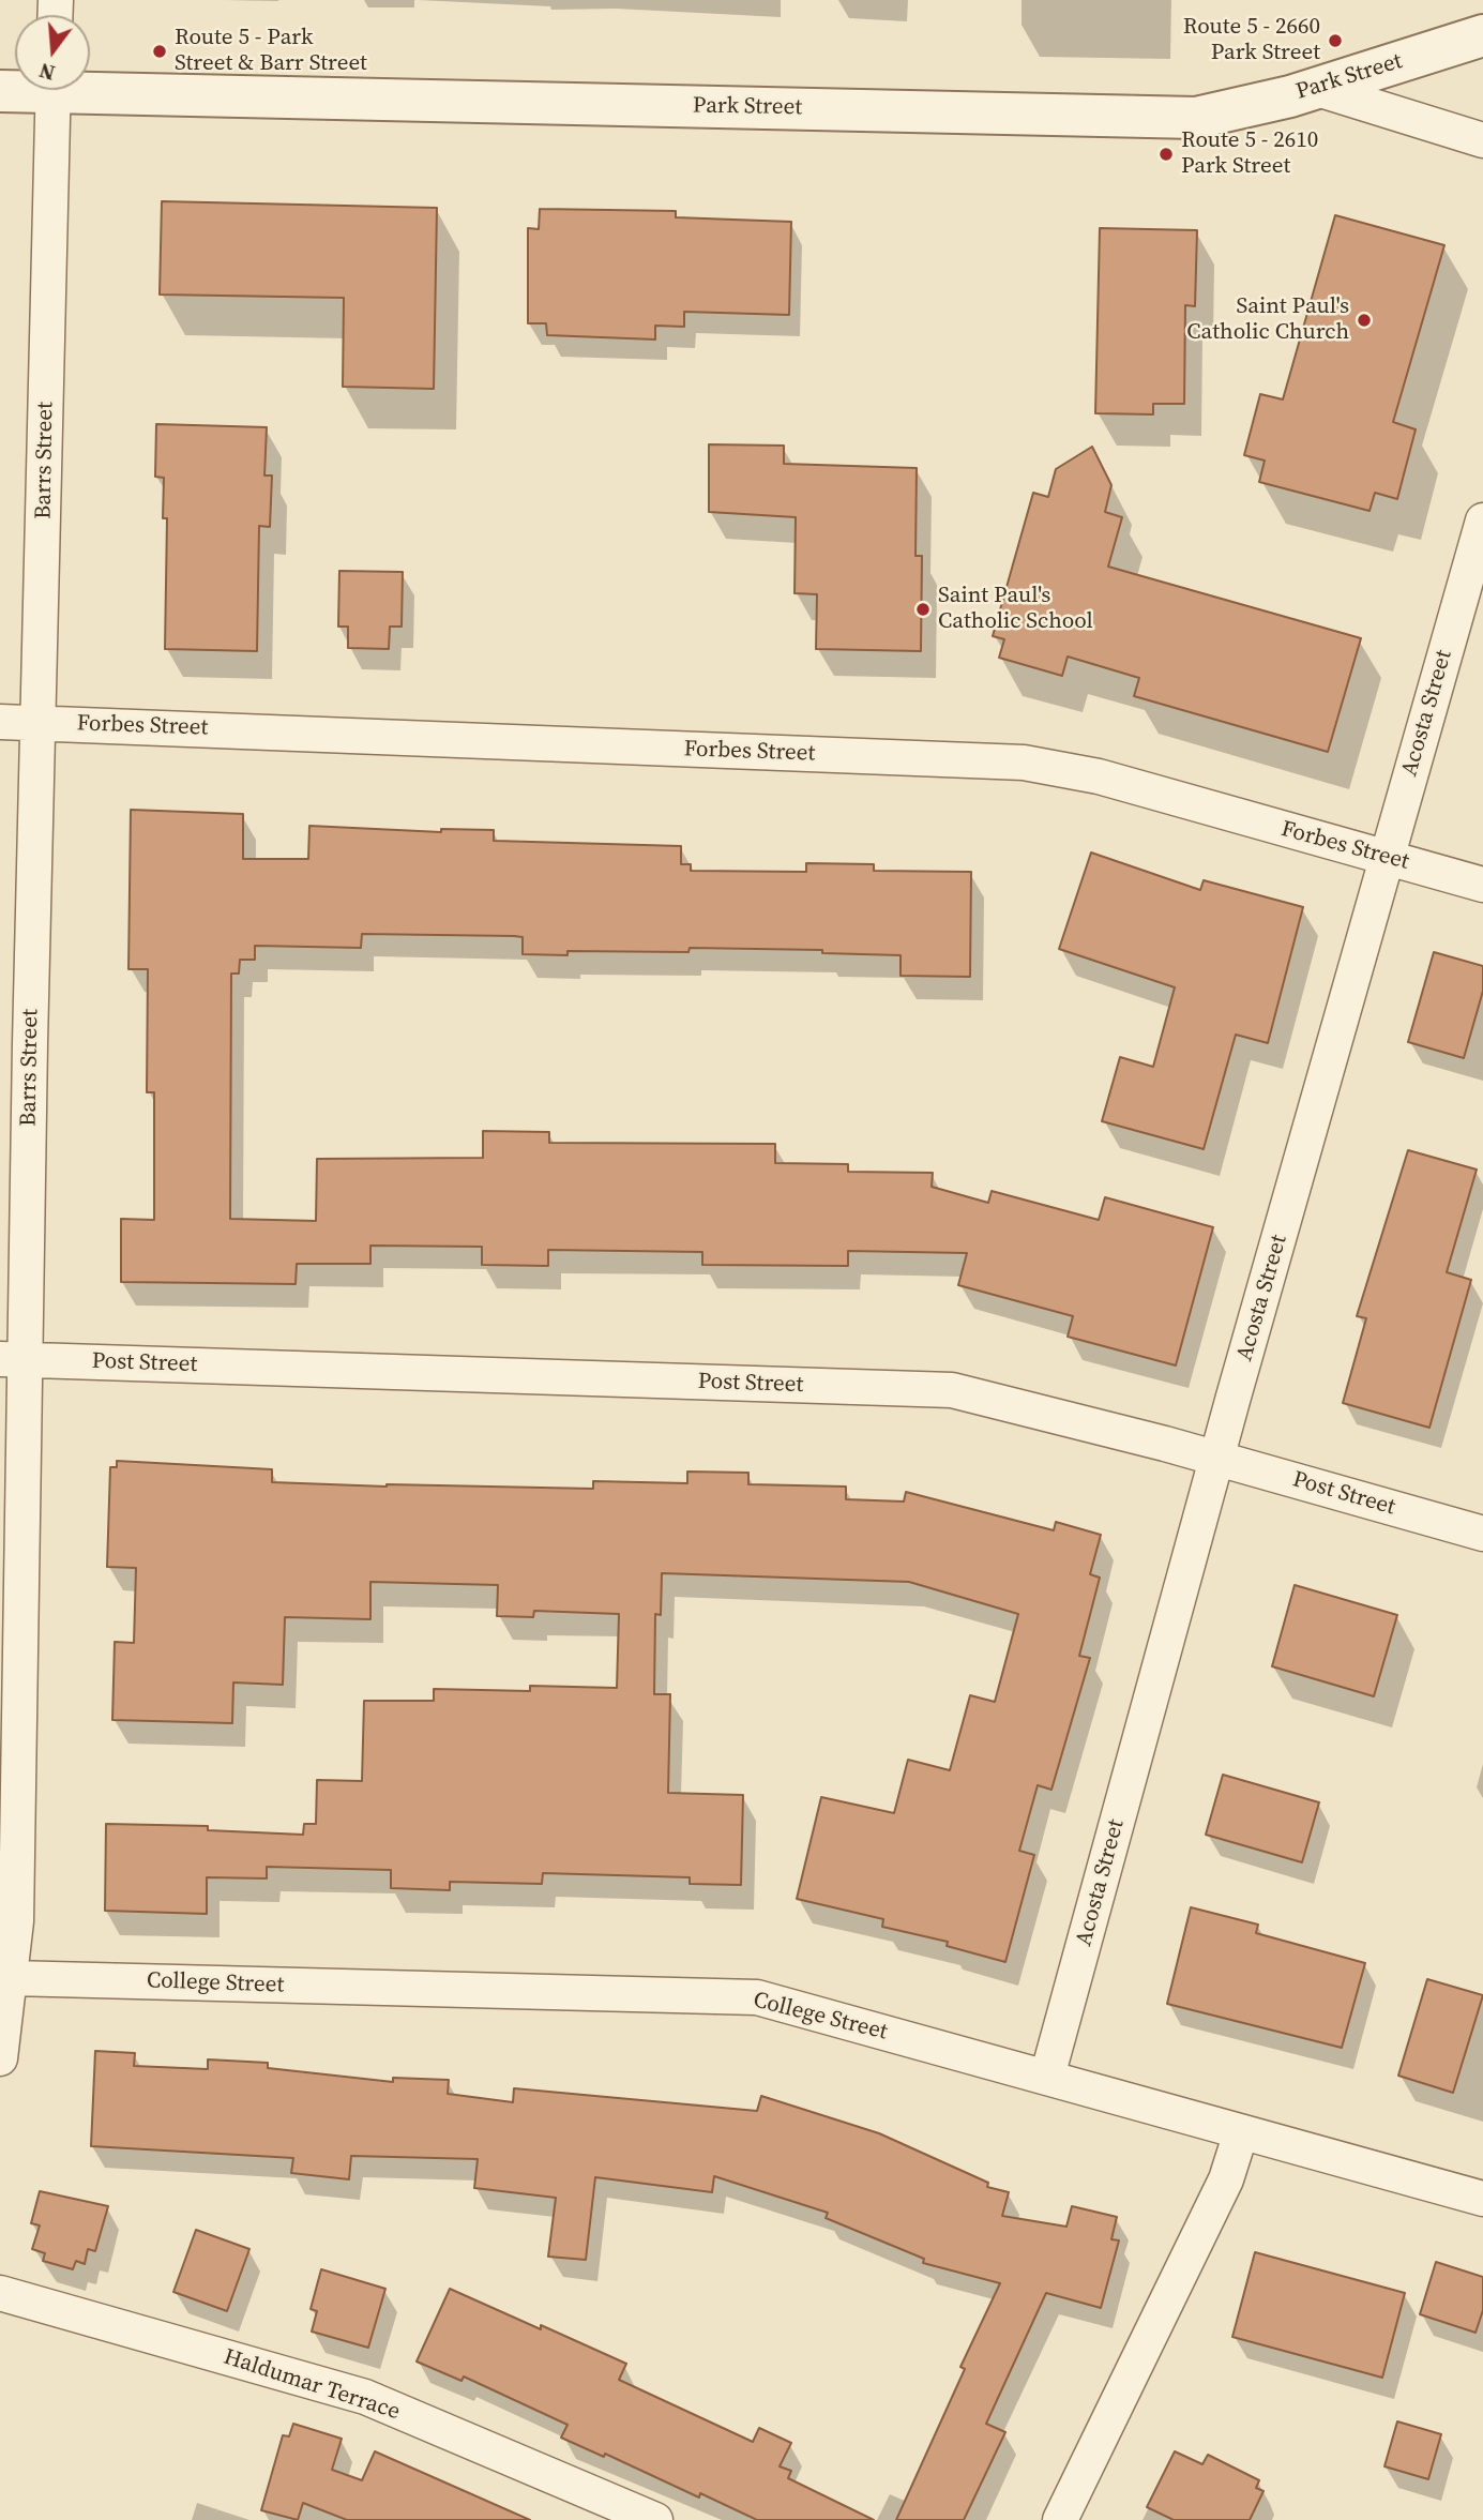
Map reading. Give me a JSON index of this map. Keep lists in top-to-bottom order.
{
  "streets": {
    "street": [
      "Park Street",
      "Barrs Street",
      "Acosta Street",
      "Forbes Street",
      "Post Street",
      "College Street",
      "Haldumar Terrace"
    ]
  },
  "crossings": [
    ["Barrs Street", "Forbes Street"],
    ["Barrs Street", "Post Street"],
    ["Barrs Street", "College Street"],
    ["Acosta Street", "Forbes Street"],
    ["Acosta Street", "Post Street"],
    ["Acosta Street", "College Street"]
  ],
  "places": [
    "Route 5 - 2660 Park Street",
    "Route 5 - Park Street & Barr Street",
    "Route 5 - 2610 Park Street",
    "Saint Paul's Catholic Church",
    "Saint Paul's Catholic School"
  ],
  "north": "bottom"
}
